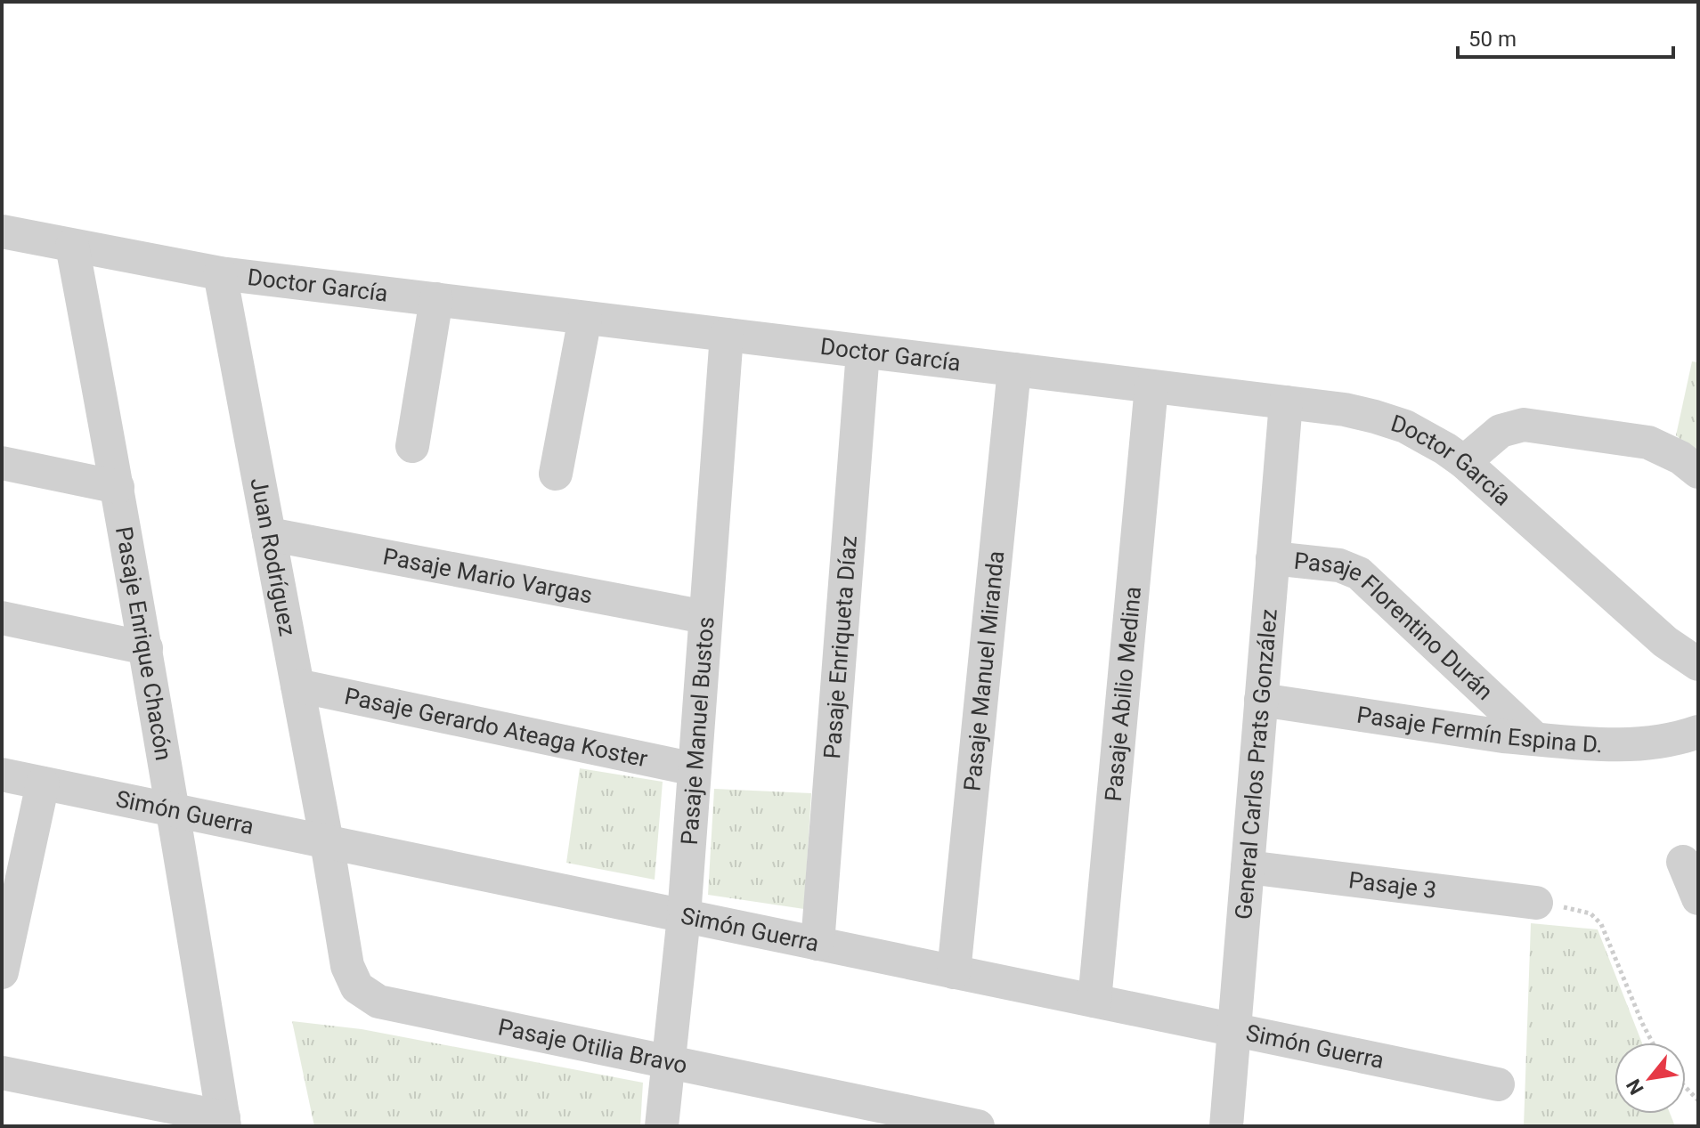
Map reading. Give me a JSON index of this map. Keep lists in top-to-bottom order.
{
  "streets": {
    "street": [
      "Doctor García",
      "Juan Rodríguez",
      "Pasaje Mario Vargas",
      "Pasaje Florentino Durán",
      "Pasaje Enrique Chacón",
      "Pasaje Enriqueta Díaz",
      "Pasaje Manuel Miranda",
      "Pasaje Abilio Medina",
      "Pasaje Gerardo Ateaga Koster",
      "Pasaje Fermín Espina D.",
      "Pasaje Manuel Bustos",
      "General Carlos Prats González",
      "Simón Guerra",
      "Pasaje 3",
      "Pasaje Otilia Bravo"
    ]
  },
  "crossings": [
    ["Doctor García", "Juan Rodríguez"],
    ["Doctor García", "Pasaje Enrique Chacón"],
    ["Doctor García", "Pasaje Enriqueta Díaz"],
    ["Doctor García", "Pasaje Manuel Miranda"],
    ["Doctor García", "Pasaje Abilio Medina"],
    ["Doctor García", "Pasaje Manuel Bustos"],
    ["Doctor García", "General Carlos Prats González"],
    ["Juan Rodríguez", "Pasaje Mario Vargas"],
    ["Juan Rodríguez", "Pasaje Gerardo Ateaga Koster"],
    ["Juan Rodríguez", "Simón Guerra"],
    ["Juan Rodríguez", "Pasaje Otilia Bravo"],
    ["Pasaje Mario Vargas", "Pasaje Manuel Bustos"],
    ["Pasaje Florentino Durán", "Pasaje Fermín Espina D."],
    ["Pasaje Florentino Durán", "General Carlos Prats González"],
    ["Pasaje Enrique Chacón", "Simón Guerra"],
    ["Pasaje Enriqueta Díaz", "Simón Guerra"],
    ["Pasaje Manuel Miranda", "Simón Guerra"],
    ["Pasaje Abilio Medina", "Simón Guerra"],
    ["Pasaje Gerardo Ateaga Koster", "Pasaje Manuel Bustos"],
    ["Pasaje Fermín Espina D.", "General Carlos Prats González"],
    ["Pasaje Manuel Bustos", "Simón Guerra"],
    ["Pasaje Manuel Bustos", "Pasaje Otilia Bravo"],
    ["General Carlos Prats González", "Simón Guerra"],
    ["General Carlos Prats González", "Pasaje 3"],
    ["Simón Guerra", "Pasaje Otilia Bravo"]
  ],
  "scale_bar": "50 m",
  "north": "bottom left"
}
